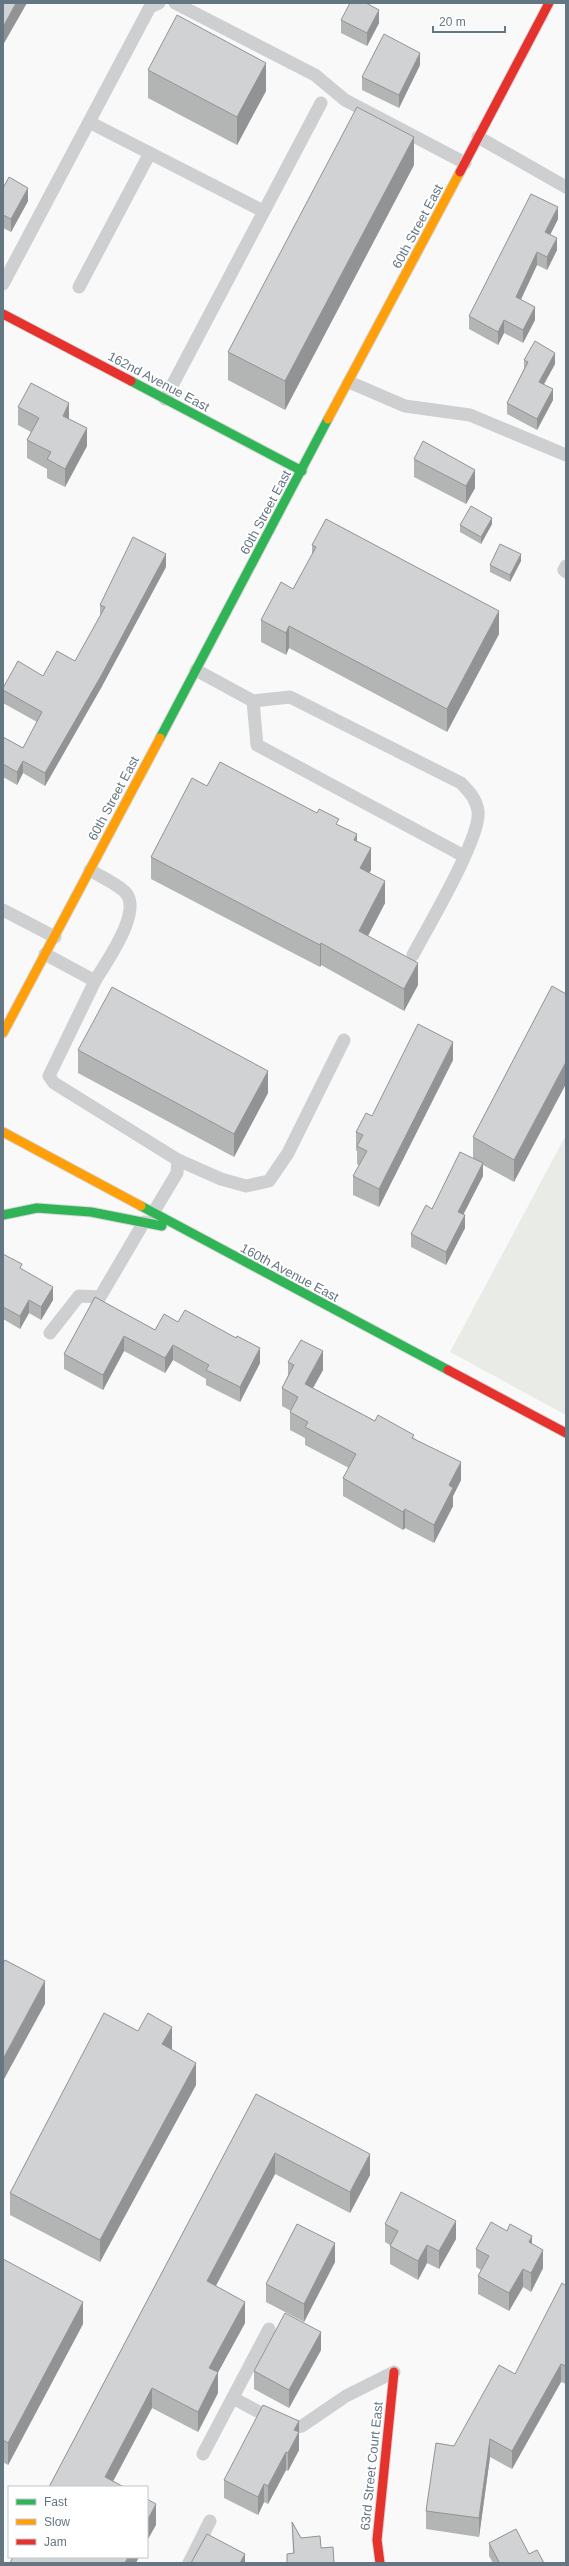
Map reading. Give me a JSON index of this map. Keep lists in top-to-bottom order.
{
  "streets": {
    "street": [
      "60th Street East",
      "162nd Avenue East",
      "160th Avenue East",
      "63rd Street Court East"
    ]
  },
  "crossings": [
    ["60th Street East", "162nd Avenue East"]
  ],
  "legend": ["Fast", "Slow", "Jam"],
  "scale_bar": "20 m"
}
